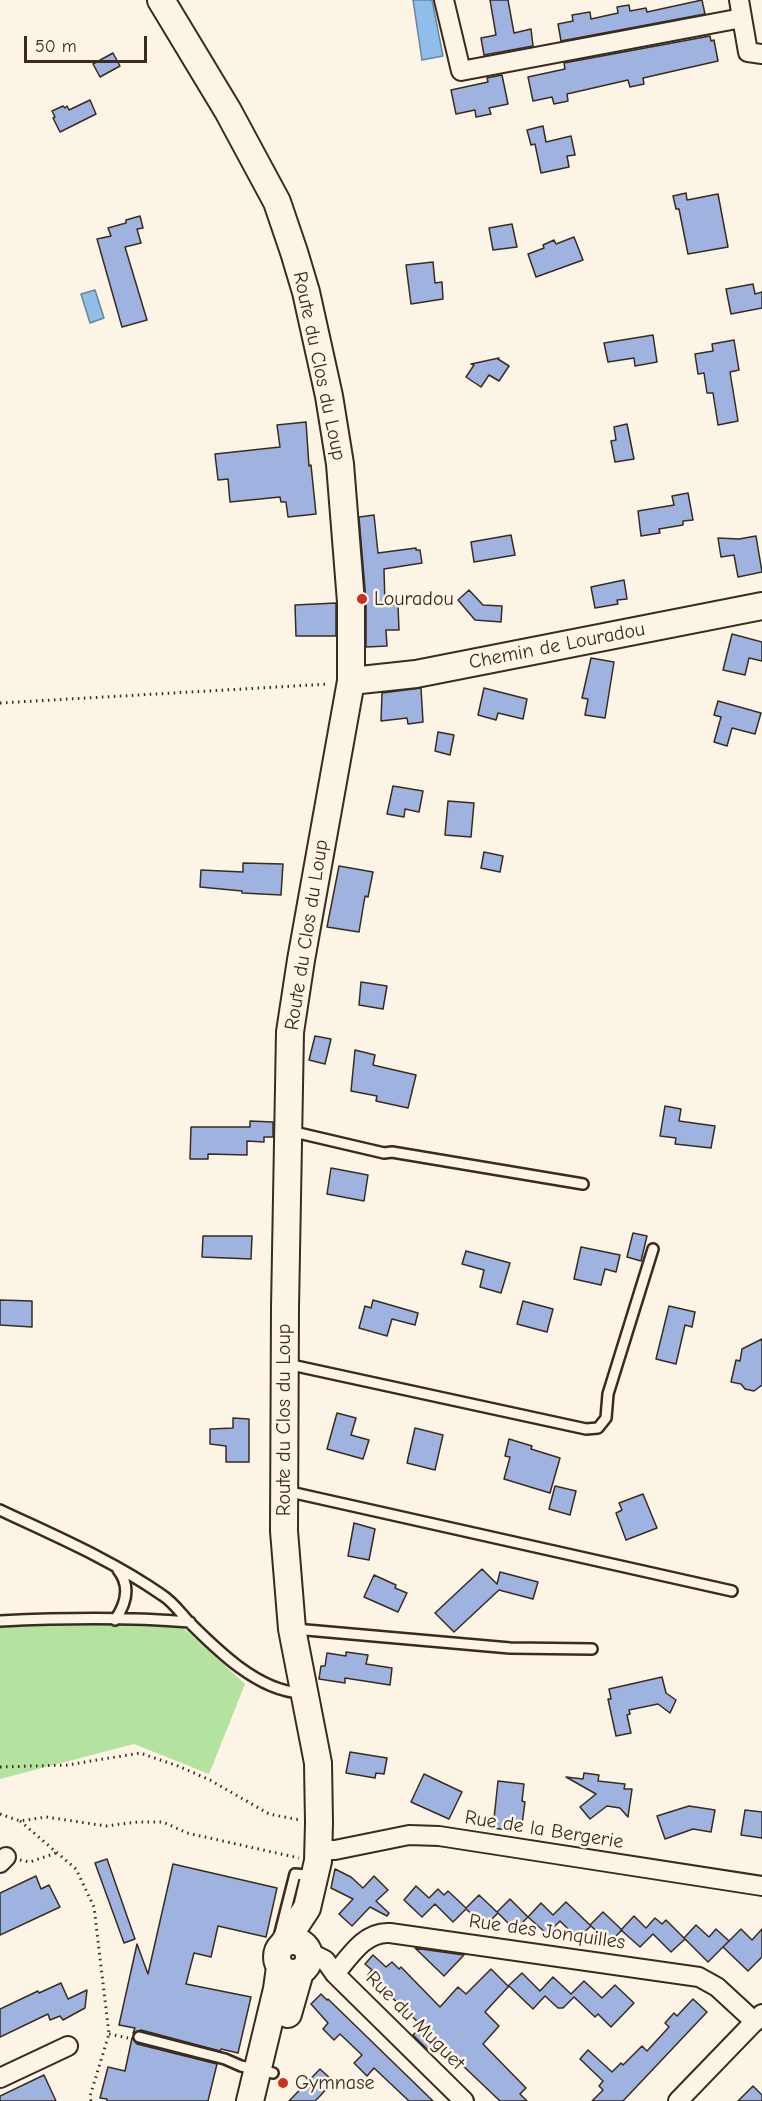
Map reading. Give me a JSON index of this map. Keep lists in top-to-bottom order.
{
  "streets": {
    "street": [
      "Route du Clos du Loup",
      "Chemin de Louradou",
      "Rue de la Bergerie",
      "Rue des Jonquilles",
      "Rue du Muguet"
    ]
  },
  "crossings": [
    ["Route du Clos du Loup", "Chemin de Louradou"],
    ["Route du Clos du Loup", "Rue de la Bergerie"],
    ["Route du Clos du Loup", "Rue du Muguet"],
    ["Rue des Jonquilles", "Rue du Muguet"]
  ],
  "places": ["Louradou", "Gymnase"],
  "scale_bar": "50 m"
}
